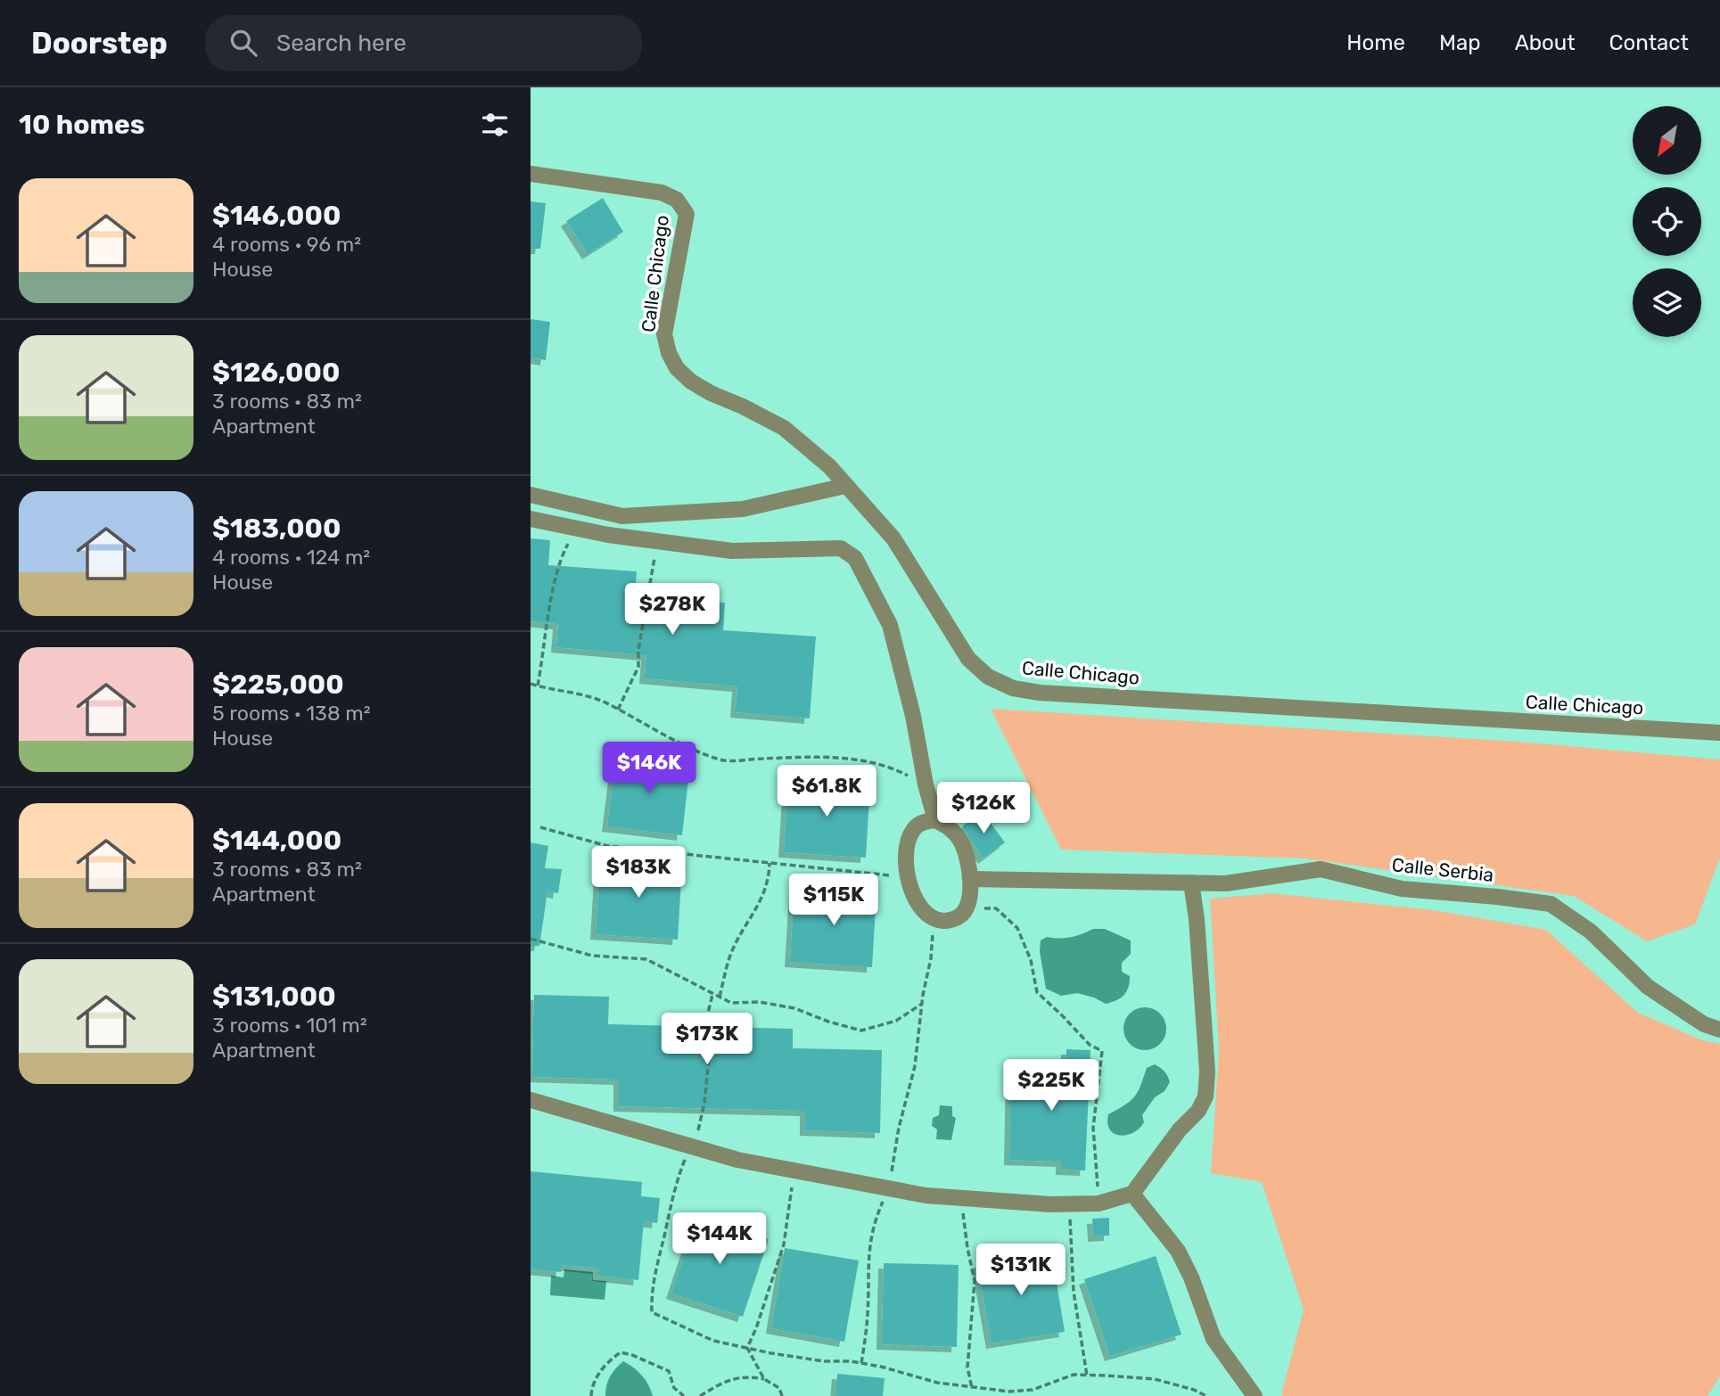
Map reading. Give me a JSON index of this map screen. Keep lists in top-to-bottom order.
{
  "streets": {
    "lane": ["Calle Chicago", "Calle Serbia"]
  },
  "north": "bottom left",
  "page": {
    "header": "Doorstep",
    "search": "Search here",
    "nav": [
      "Home",
      "Map",
      "About",
      "Contact"
    ],
    "heading": "10 homes",
    "list": [
      {
        "name": "$146,000",
        "note": "4 rooms · 96 m² · House"
      },
      {
        "name": "$126,000",
        "note": "3 rooms · 83 m² · Apartment"
      },
      {
        "name": "$183,000",
        "note": "4 rooms · 124 m² · House"
      },
      {
        "name": "$225,000",
        "note": "5 rooms · 138 m² · House"
      },
      {
        "name": "$144,000",
        "note": "3 rooms · 83 m² · Apartment"
      },
      {
        "name": "$131,000",
        "note": "3 rooms · 101 m² · Apartment"
      }
    ],
    "price": [
      "$278K",
      "$146K",
      "$61.8K",
      "$126K",
      "$183K",
      "$115K",
      "$173K",
      "$225K",
      "$144K",
      "$131K"
    ]
  }
}
